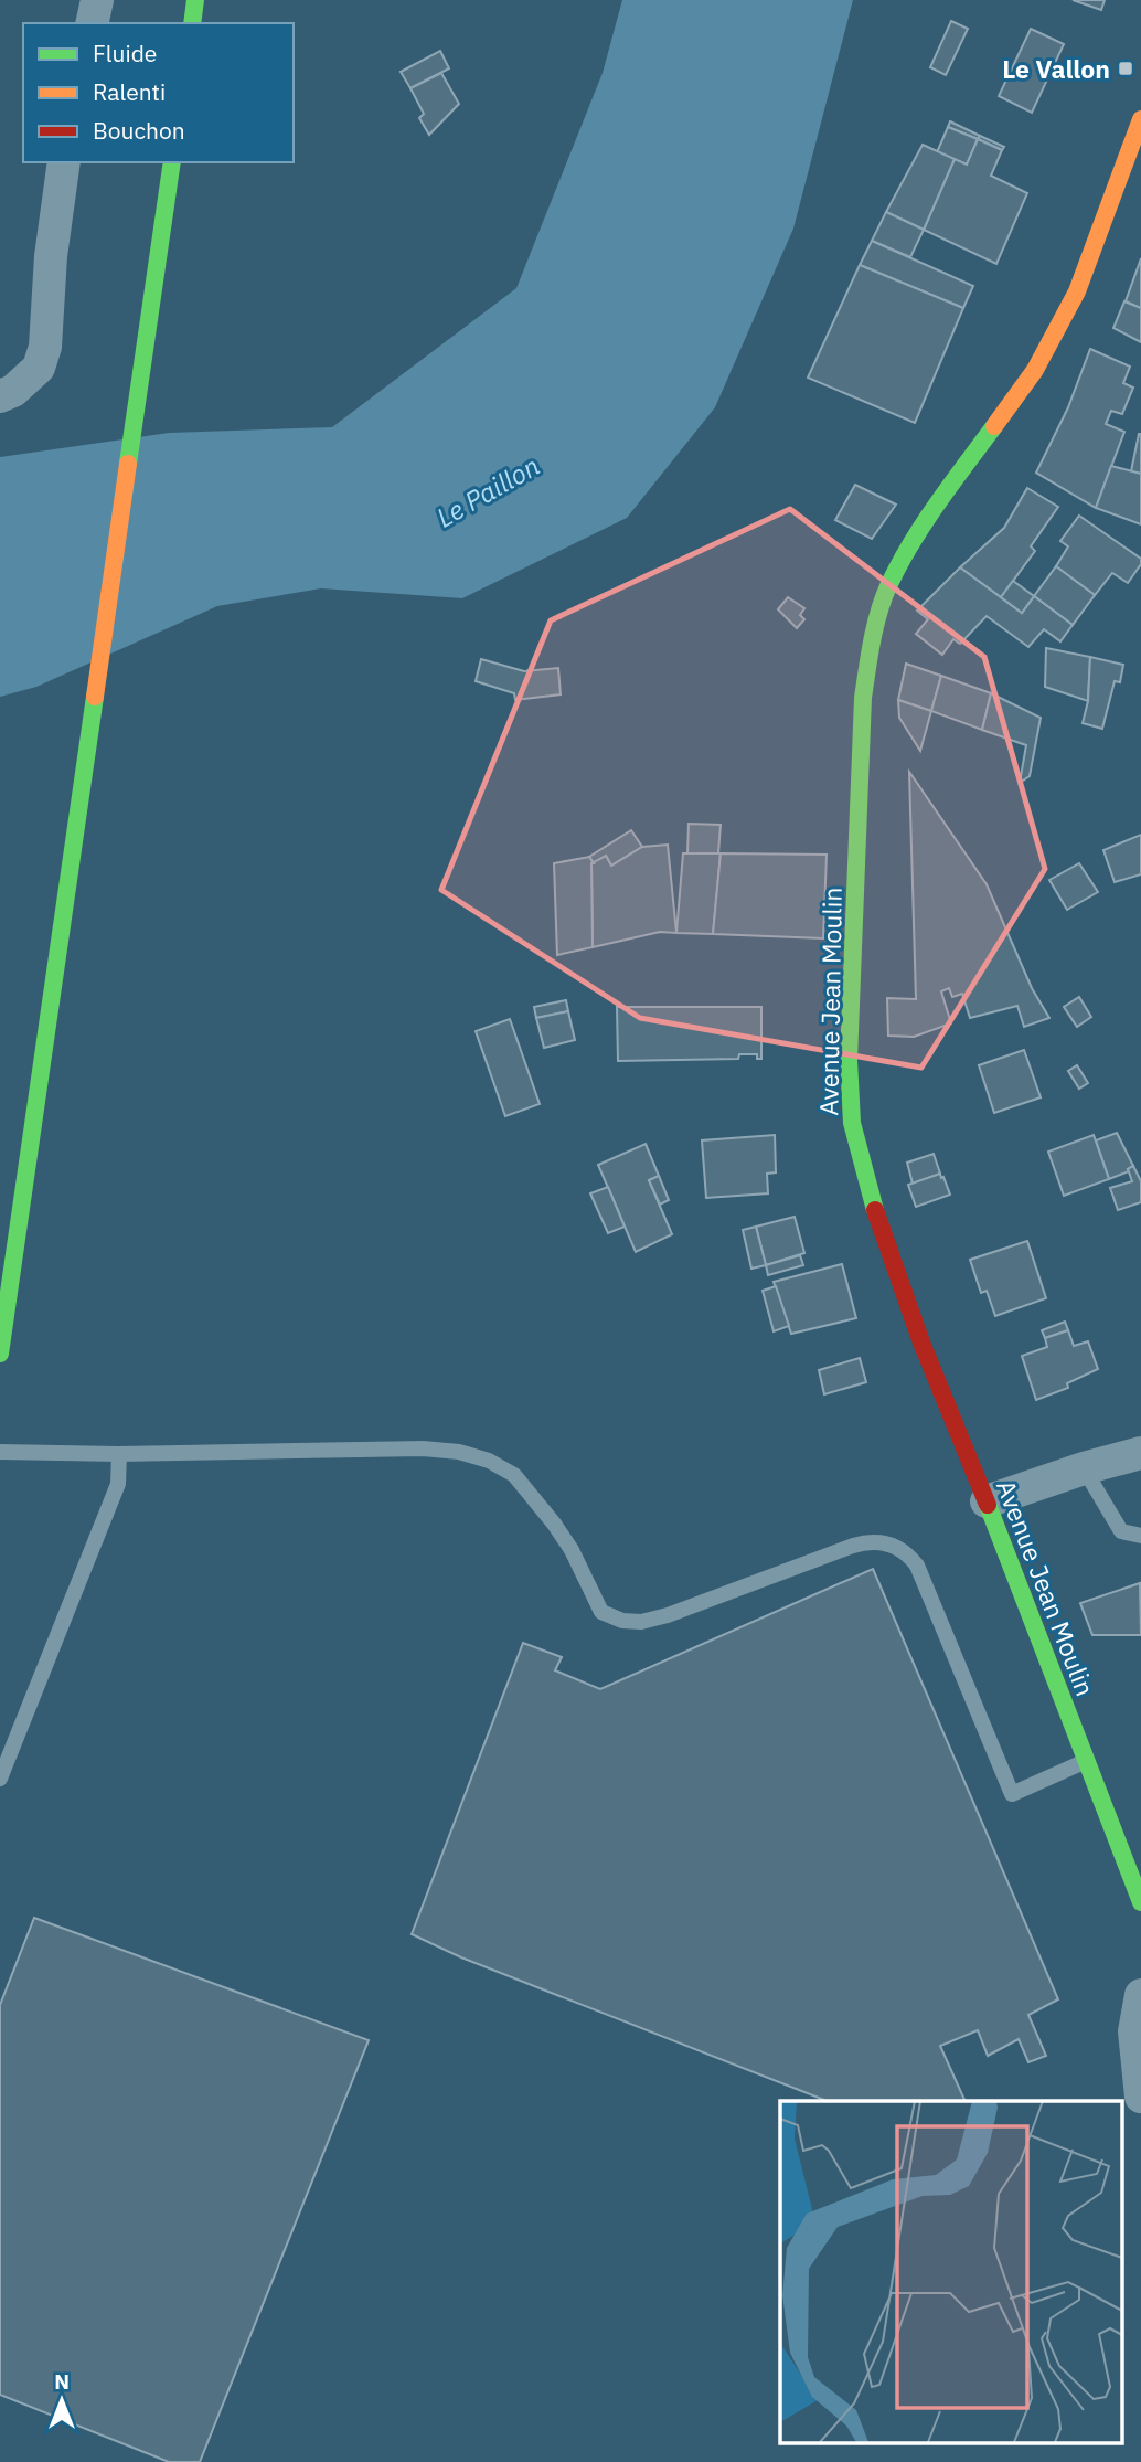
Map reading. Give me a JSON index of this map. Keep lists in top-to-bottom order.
{
  "streets": {
    "street": ["Avenue Jean Moulin"]
  },
  "water": ["Le Paillon"],
  "places": {
    "transit": ["Le Vallon"]
  },
  "legend": ["Fluide", "Ralenti", "Bouchon"],
  "north": "top"
}
